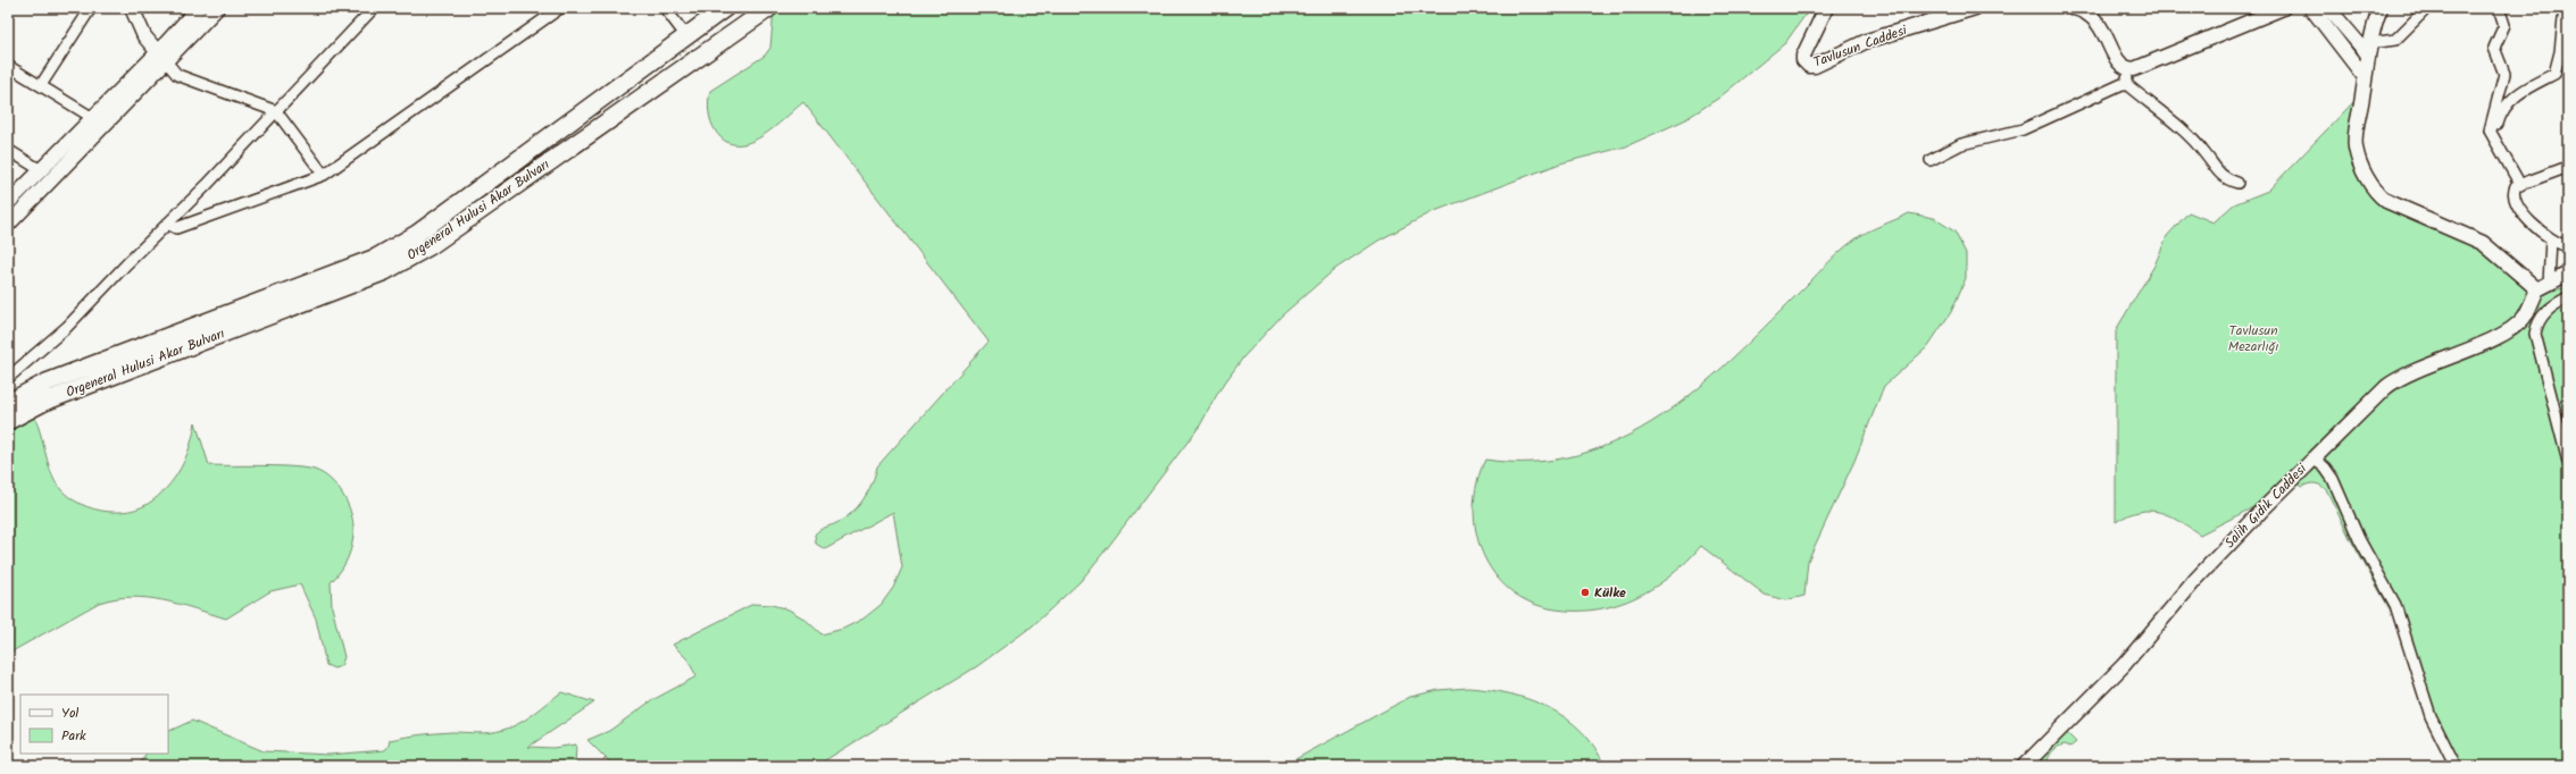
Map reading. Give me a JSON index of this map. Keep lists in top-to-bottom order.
{
  "streets": {
    "main road": ["Orgeneral Hulusi Akar Bulvarı"],
    "street": ["Tavlusun Caddesi", "Salih Gıdık Caddesi"]
  },
  "parks": ["Tavlusun Mezarlığı"],
  "places": ["Külke"],
  "legend": ["Yol", "Park"]
}
